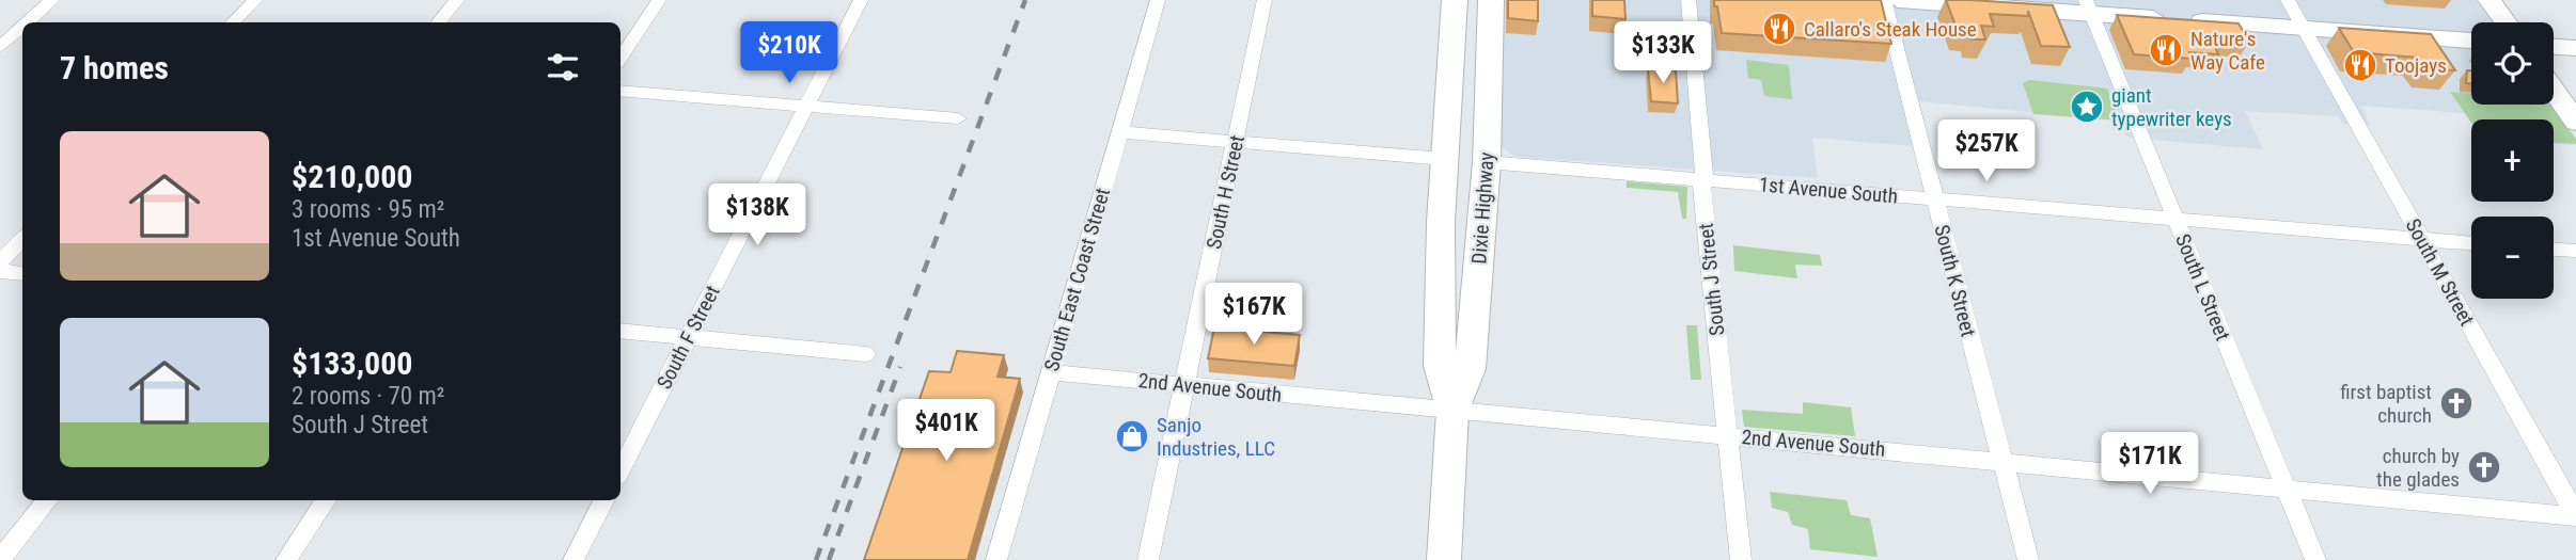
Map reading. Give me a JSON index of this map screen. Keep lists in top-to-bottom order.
{
  "streets": {
    "main road": ["Dixie Highway"],
    "street": [
      "1st Avenue South",
      "South H Street",
      "South M Street",
      "South East Coast Street",
      "South J Street",
      "South K Street",
      "South L Street",
      "South F Street",
      "2nd Avenue South"
    ]
  },
  "crossings": [
    ["1st Avenue South", "Dixie Highway"],
    ["1st Avenue South", "South M Street"],
    ["1st Avenue South", "South J Street"],
    ["1st Avenue South", "South K Street"],
    ["1st Avenue South", "South L Street"],
    ["South H Street", "2nd Avenue South"],
    ["Dixie Highway", "2nd Avenue South"],
    ["South M Street", "2nd Avenue South"],
    ["South East Coast Street", "2nd Avenue South"],
    ["South J Street", "2nd Avenue South"],
    ["South K Street", "2nd Avenue South"],
    ["South L Street", "2nd Avenue South"]
  ],
  "places": {
    "restaurant": ["Callaro's Steak House", "Nature's Way Cafe", "Toojays"],
    "place": ["giant typewriter keys"],
    "church": ["first baptist church", "church by the glades"],
    "shop": ["Sanjo Industries, LLC"]
  },
  "page": {
    "price": [
      "$210K",
      "$133K",
      "$257K",
      "$138K",
      "$167K",
      "$401K",
      "$171K"
    ],
    "map_buttons": ["+", "−"],
    "heading": "7 homes",
    "list": [
      {
        "name": "$210,000",
        "note": "3 rooms · 95 m² · 1st Avenue South"
      },
      {
        "name": "$133,000",
        "note": "2 rooms · 70 m² · South J Street"
      }
    ]
  }
}
